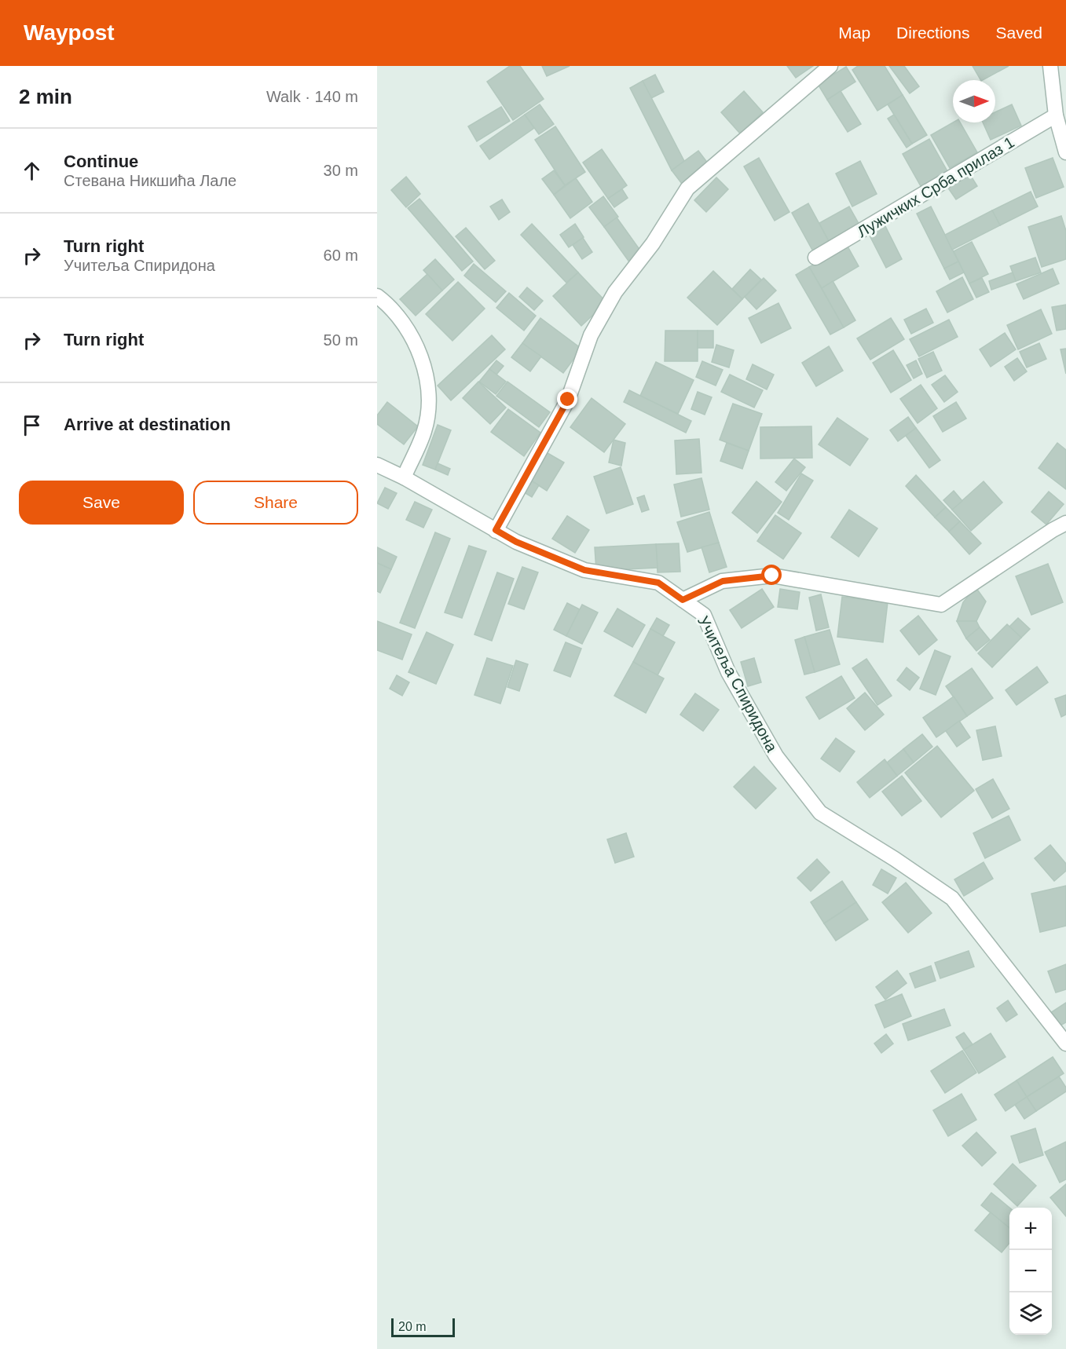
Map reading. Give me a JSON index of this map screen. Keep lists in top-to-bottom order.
{
  "streets": {
    "street": ["Лужичких Срба прилаз 1", "Учитеља Спиридона"]
  },
  "scale_bar": "20 m",
  "north": "right",
  "page": {
    "header": "Waypost",
    "nav": ["Map", "Directions", "Saved"],
    "heading": ["2 min", "Walk · 140 m"],
    "list": [
      ["Continue", "Стевана Никшића Лале", "30 m"],
      ["Turn right", "Учитеља Спиридона", "60 m"],
      ["Turn right", "50 m"],
      "Arrive at destination"
    ],
    "buttons": ["Save", "Share"],
    "map_buttons": ["+", "−"],
    "scale": "20 m"
  }
}
